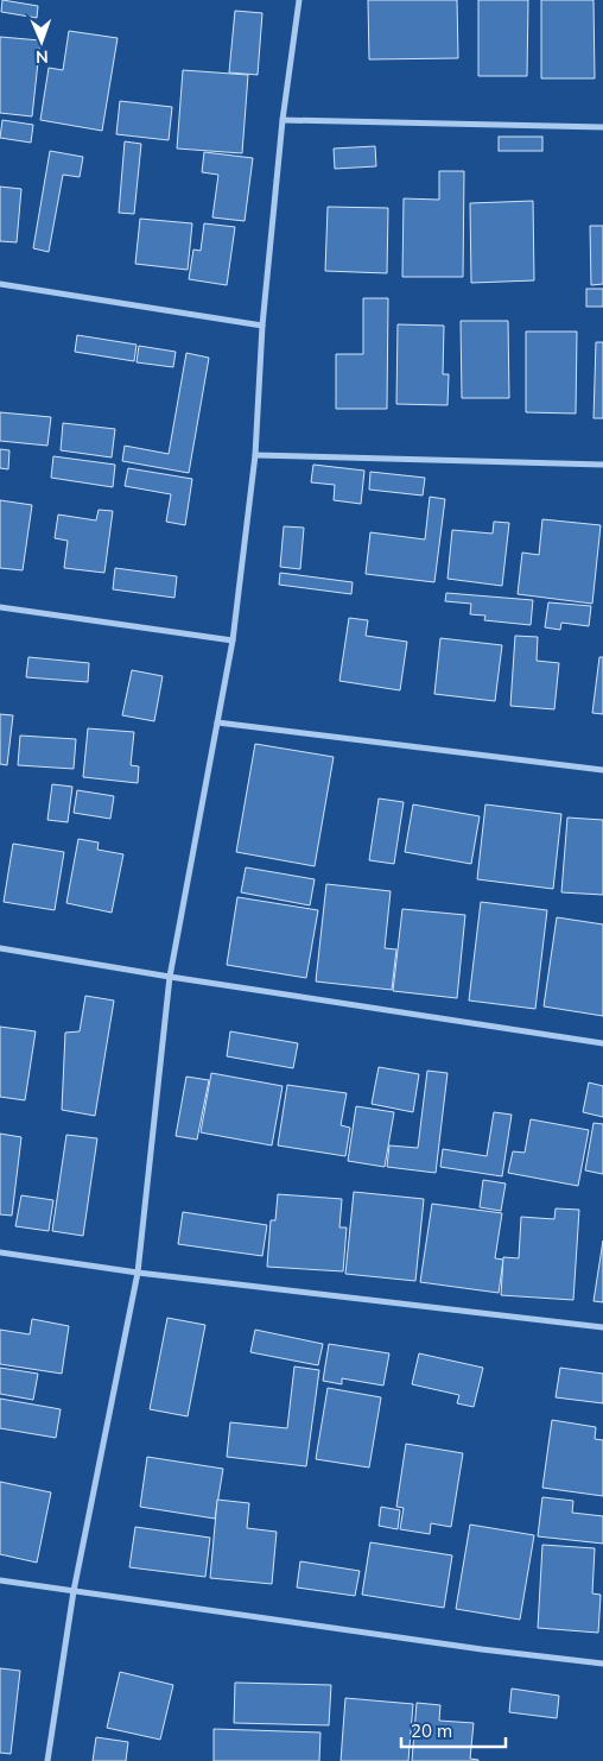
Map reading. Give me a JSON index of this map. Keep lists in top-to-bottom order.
{
  "scale_bar": "20 m",
  "north": "bottom"
}
